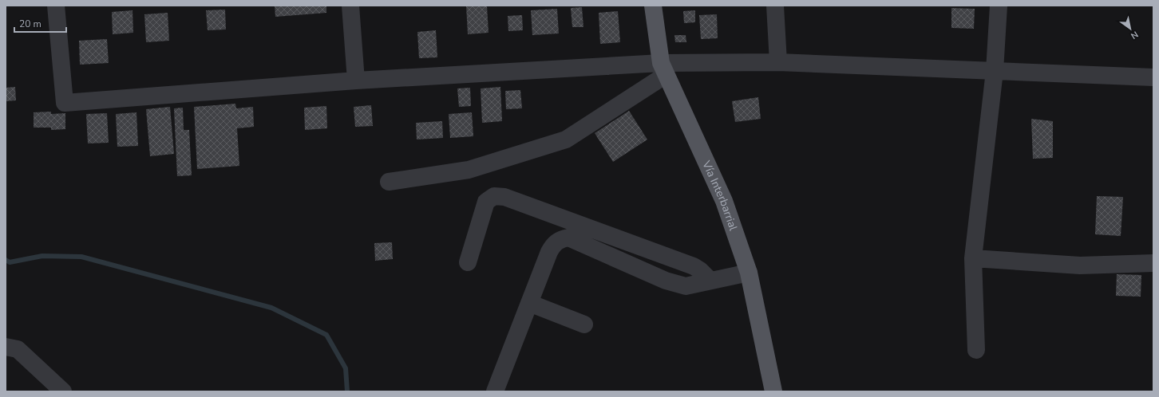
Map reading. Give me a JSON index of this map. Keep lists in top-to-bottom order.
{
  "streets": {
    "main road": ["Vía Interbarrial"]
  },
  "scale_bar": "20 m",
  "north": "bottom right"
}
